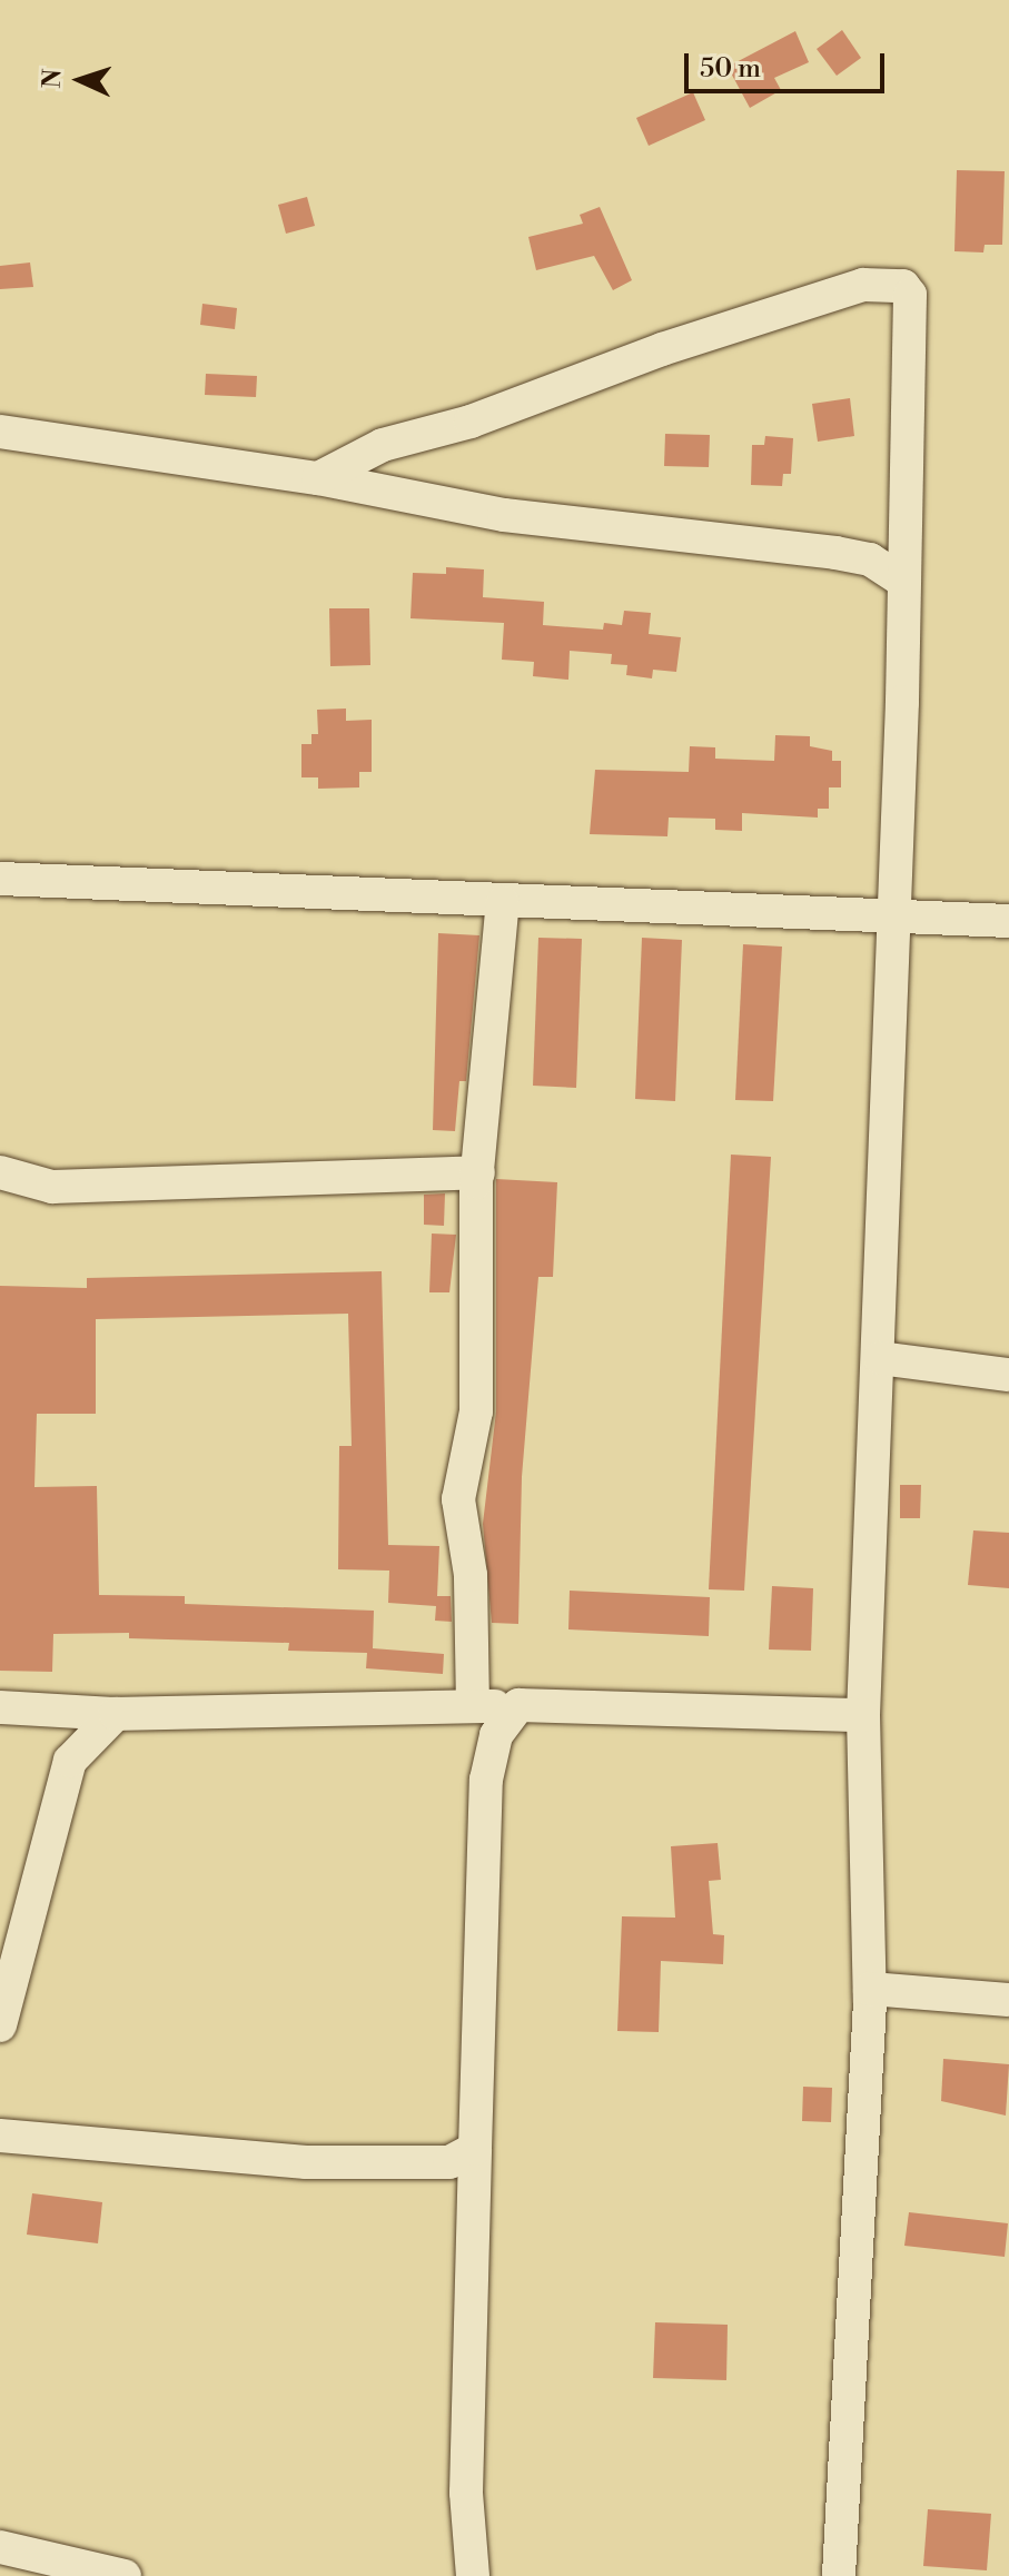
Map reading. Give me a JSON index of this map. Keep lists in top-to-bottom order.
{
  "scale_bar": "50 m",
  "north": "left"
}
